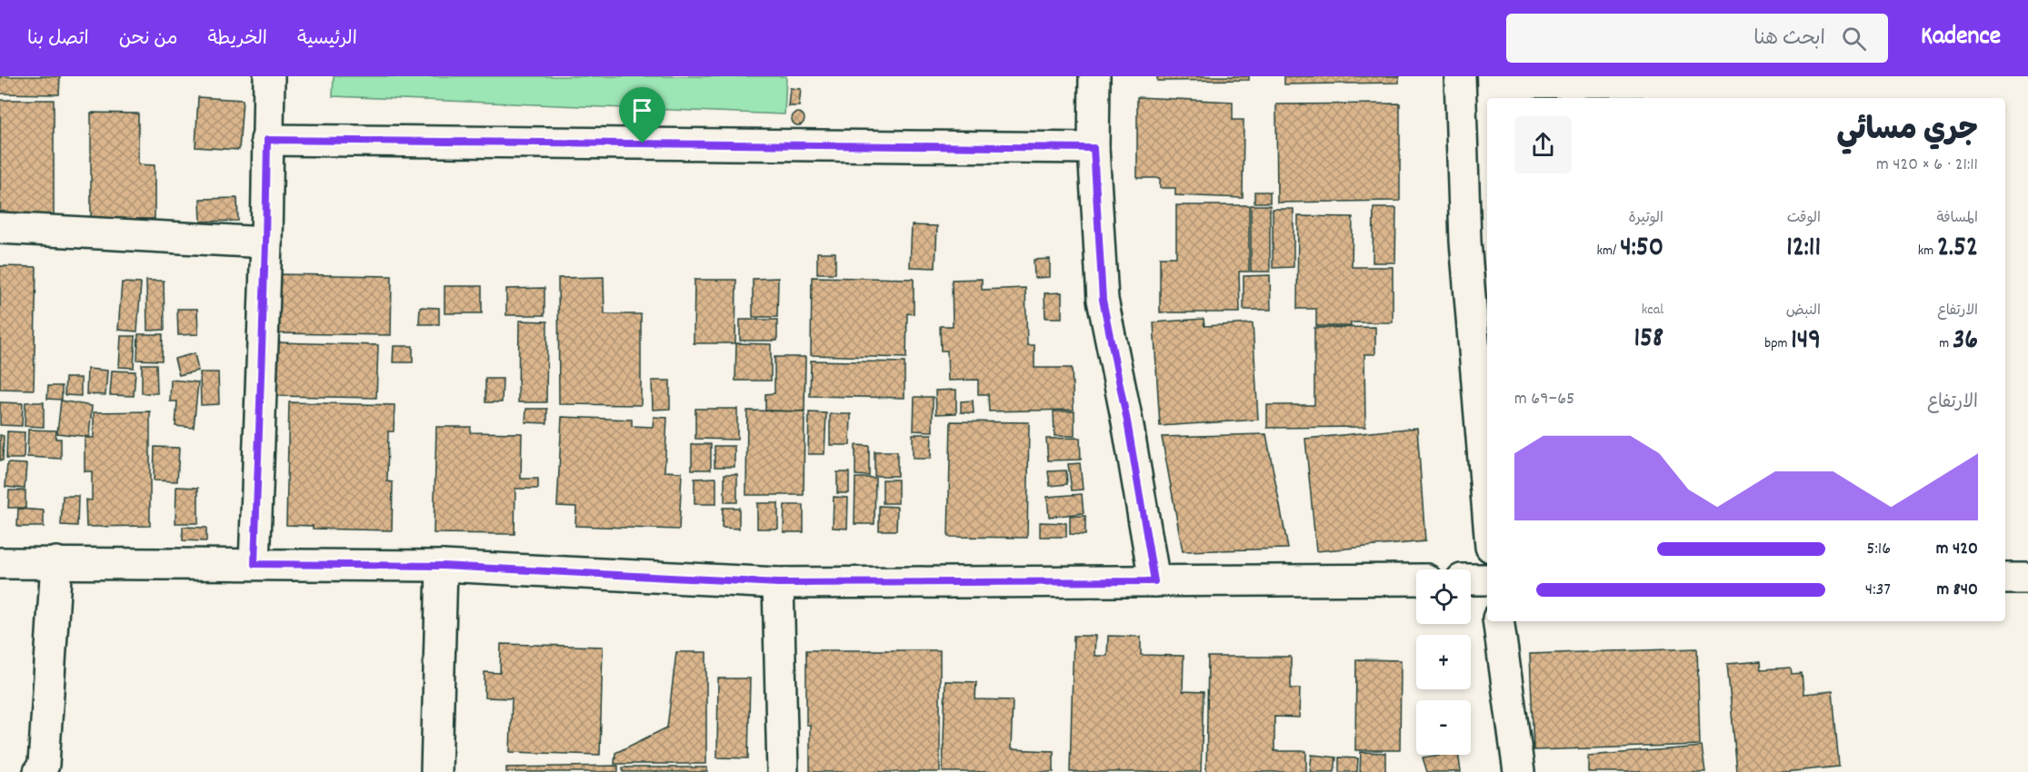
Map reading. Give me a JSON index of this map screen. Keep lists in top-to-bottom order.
{
  "page": {
    "header": "Kadence",
    "search": "ابحث هنا",
    "nav": [
      "الرئيسية",
      "الخريطة",
      "من نحن",
      "اتصل بنا"
    ],
    "heading": ["جري مسائي", "21:11 · 6 × 420 m"],
    "stats": [
      ["المسافة", "2.52 km"],
      ["الوقت", "12:11"],
      ["الوتيرة", "4:50 /km"],
      ["الارتفاع", "36 m"],
      ["النبض", "149 bpm"],
      ["kcal", "158"]
    ],
    "chart": ["الارتفاع", "65–69 m"],
    "list": [
      {
        "name": "420 m",
        "note": "5:16"
      },
      {
        "name": "840 m",
        "note": "4:37"
      }
    ],
    "map_buttons": ["+", "−"]
  }
}
